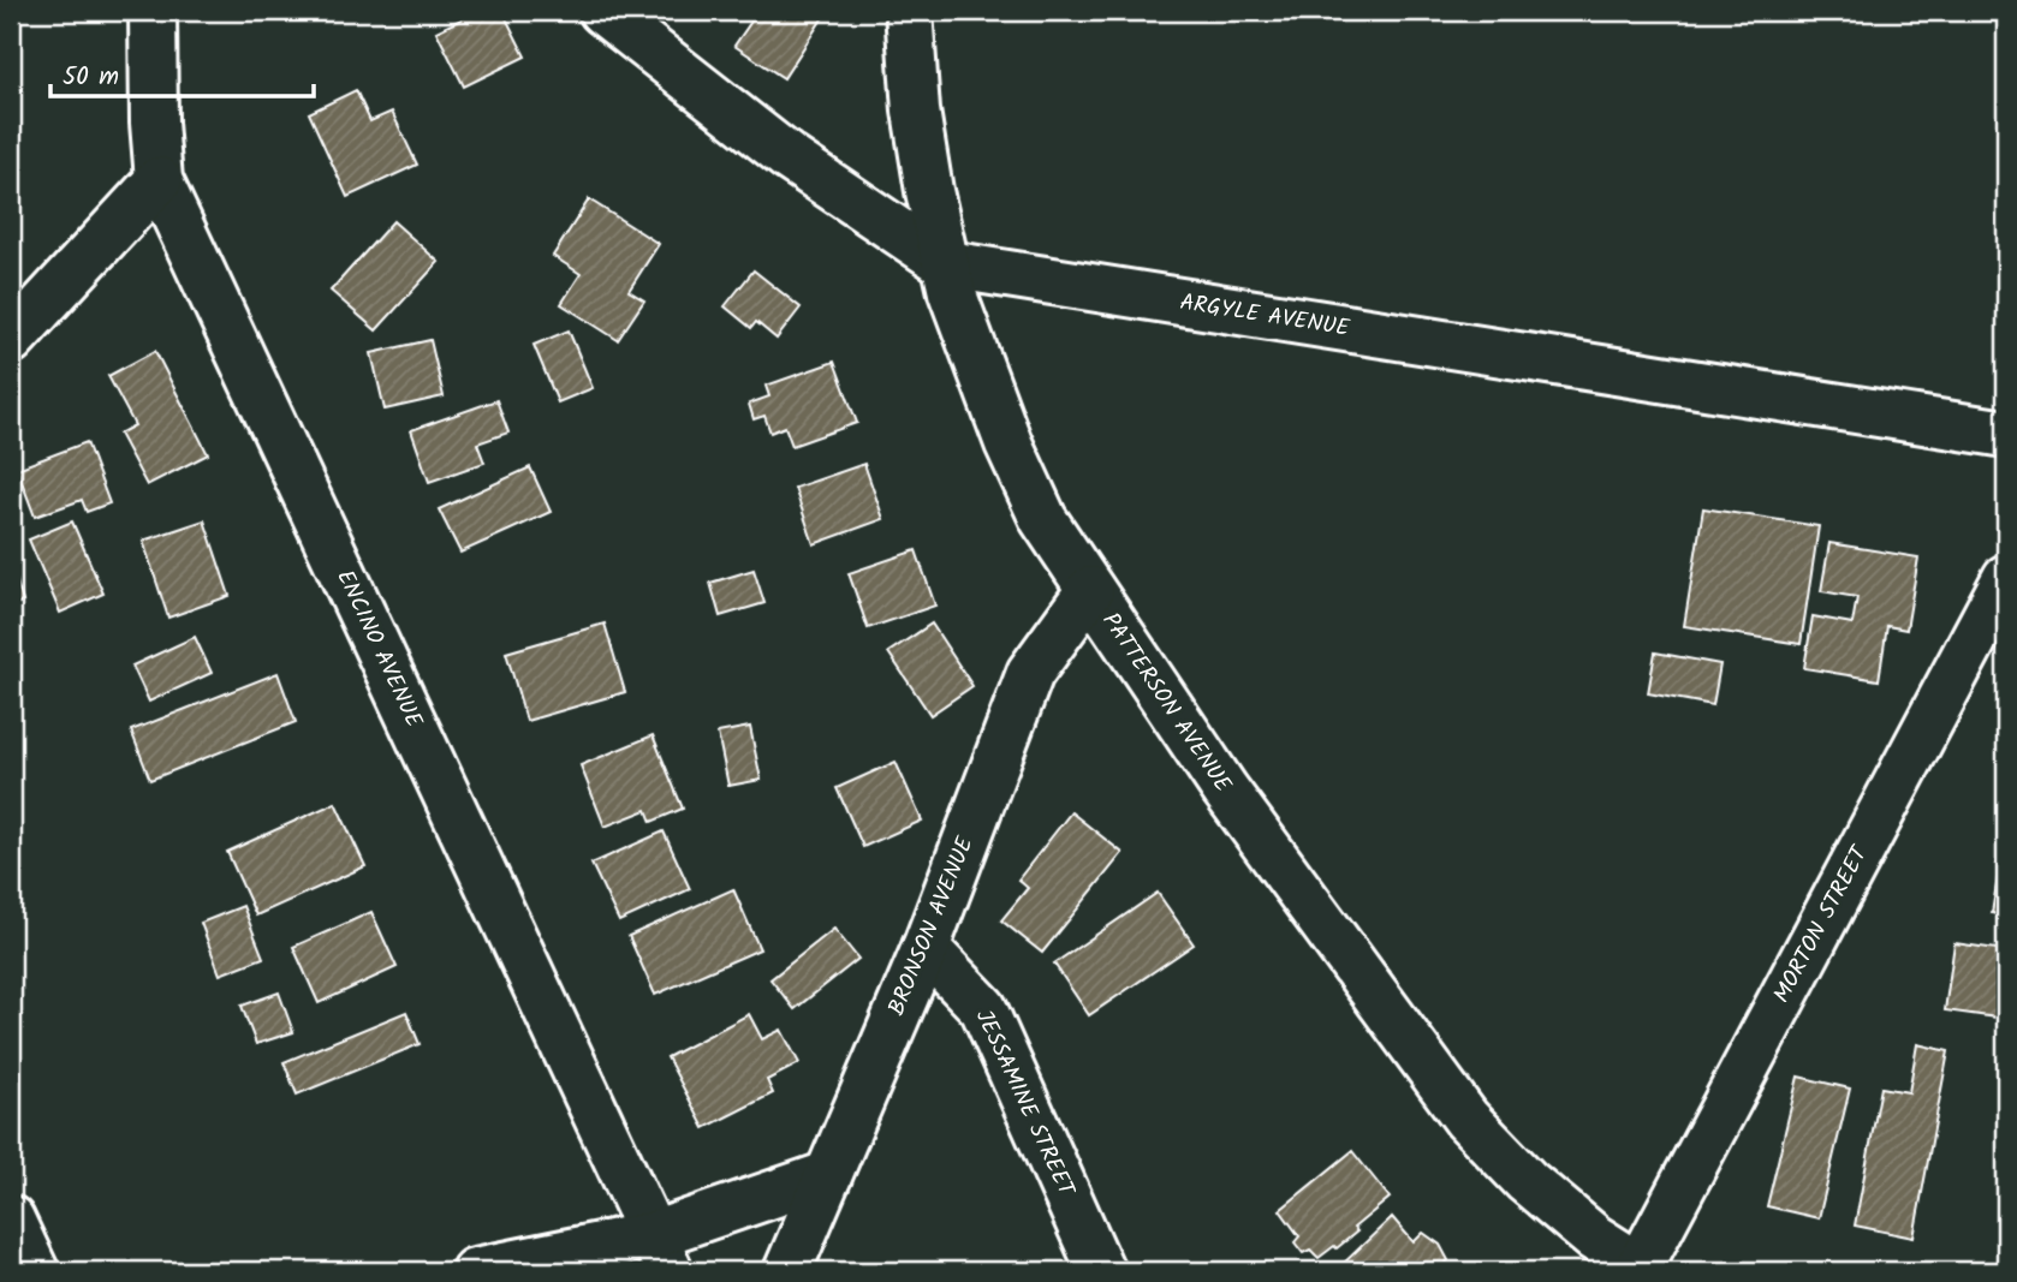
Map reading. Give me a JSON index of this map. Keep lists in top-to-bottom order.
{
  "streets": {
    "street": [
      "ARGYLE AVENUE",
      "ENCINO AVENUE",
      "PATTERSON AVENUE",
      "MORTON STREET",
      "BRONSON AVENUE",
      "JESSAMINE STREET"
    ]
  },
  "crossings": [
    ["ARGYLE AVENUE", "PATTERSON AVENUE"],
    ["PATTERSON AVENUE", "MORTON STREET"],
    ["PATTERSON AVENUE", "BRONSON AVENUE"],
    ["BRONSON AVENUE", "JESSAMINE STREET"]
  ],
  "scale_bar": "50 m"
}
